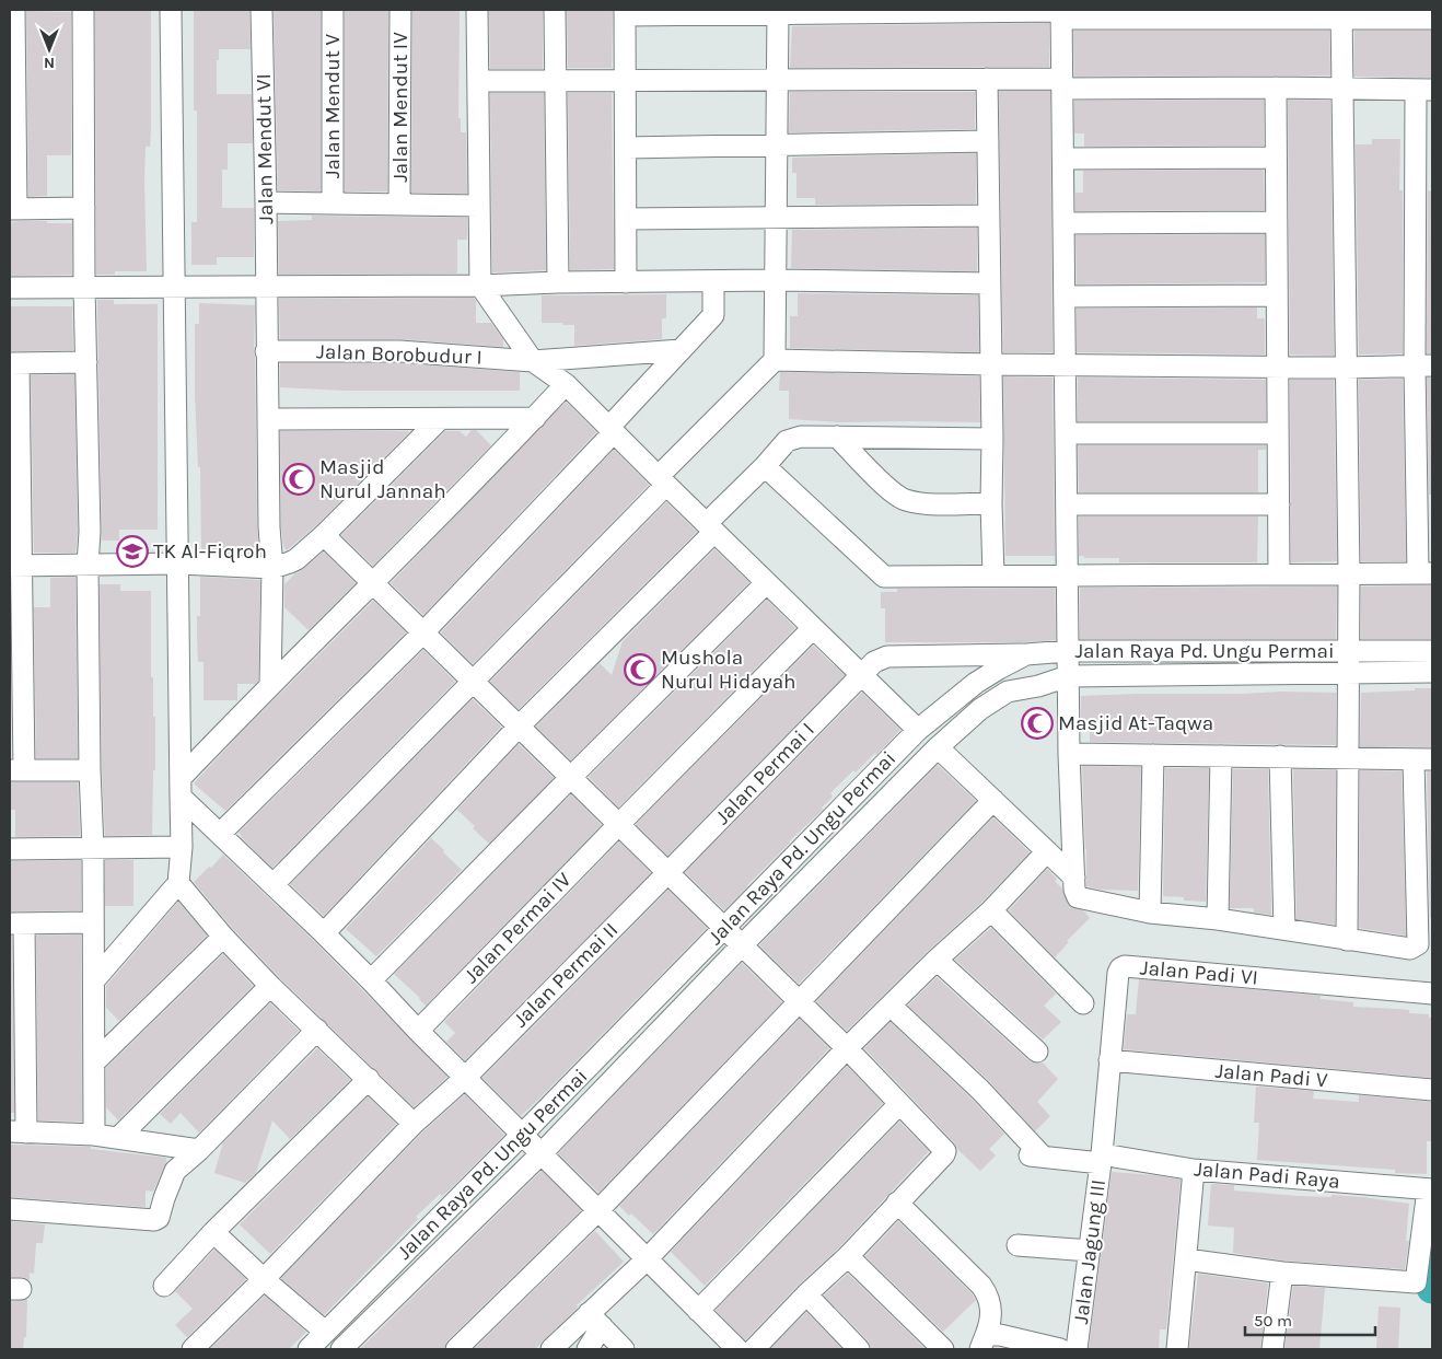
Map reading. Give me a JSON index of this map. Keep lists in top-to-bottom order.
{
  "streets": {
    "street": [
      "Jalan Mendut V",
      "Jalan Mendut IV",
      "Jalan Mendut VI",
      "Jalan Borobudur I",
      "Jalan Raya Pd. Ungu Permai",
      "Jalan Permai I",
      "Jalan Permai IV",
      "Jalan Padi VI",
      "Jalan Permai II",
      "Jalan Padi V",
      "Jalan Padi Raya",
      "Jalan Jagung III"
    ]
  },
  "crossings": [
    ["Jalan Mendut VI", "Jalan Borobudur I"],
    ["Jalan Raya Pd. Ungu Permai", "Jalan Permai I"],
    ["Jalan Permai I", "Jalan Permai II"],
    ["Jalan Padi VI", "Jalan Padi V"],
    ["Jalan Padi VI", "Jalan Padi Raya"],
    ["Jalan Padi VI", "Jalan Jagung III"],
    ["Jalan Padi Raya", "Jalan Jagung III"]
  ],
  "places": {
    "mosque": ["Masjid Nurul Jannah", "Mushola Nurul Hidayah", "Masjid At-Taqwa"],
    "school or university": ["TK Al-Fiqroh"]
  },
  "scale_bar": "50 m",
  "north": "bottom"
}
